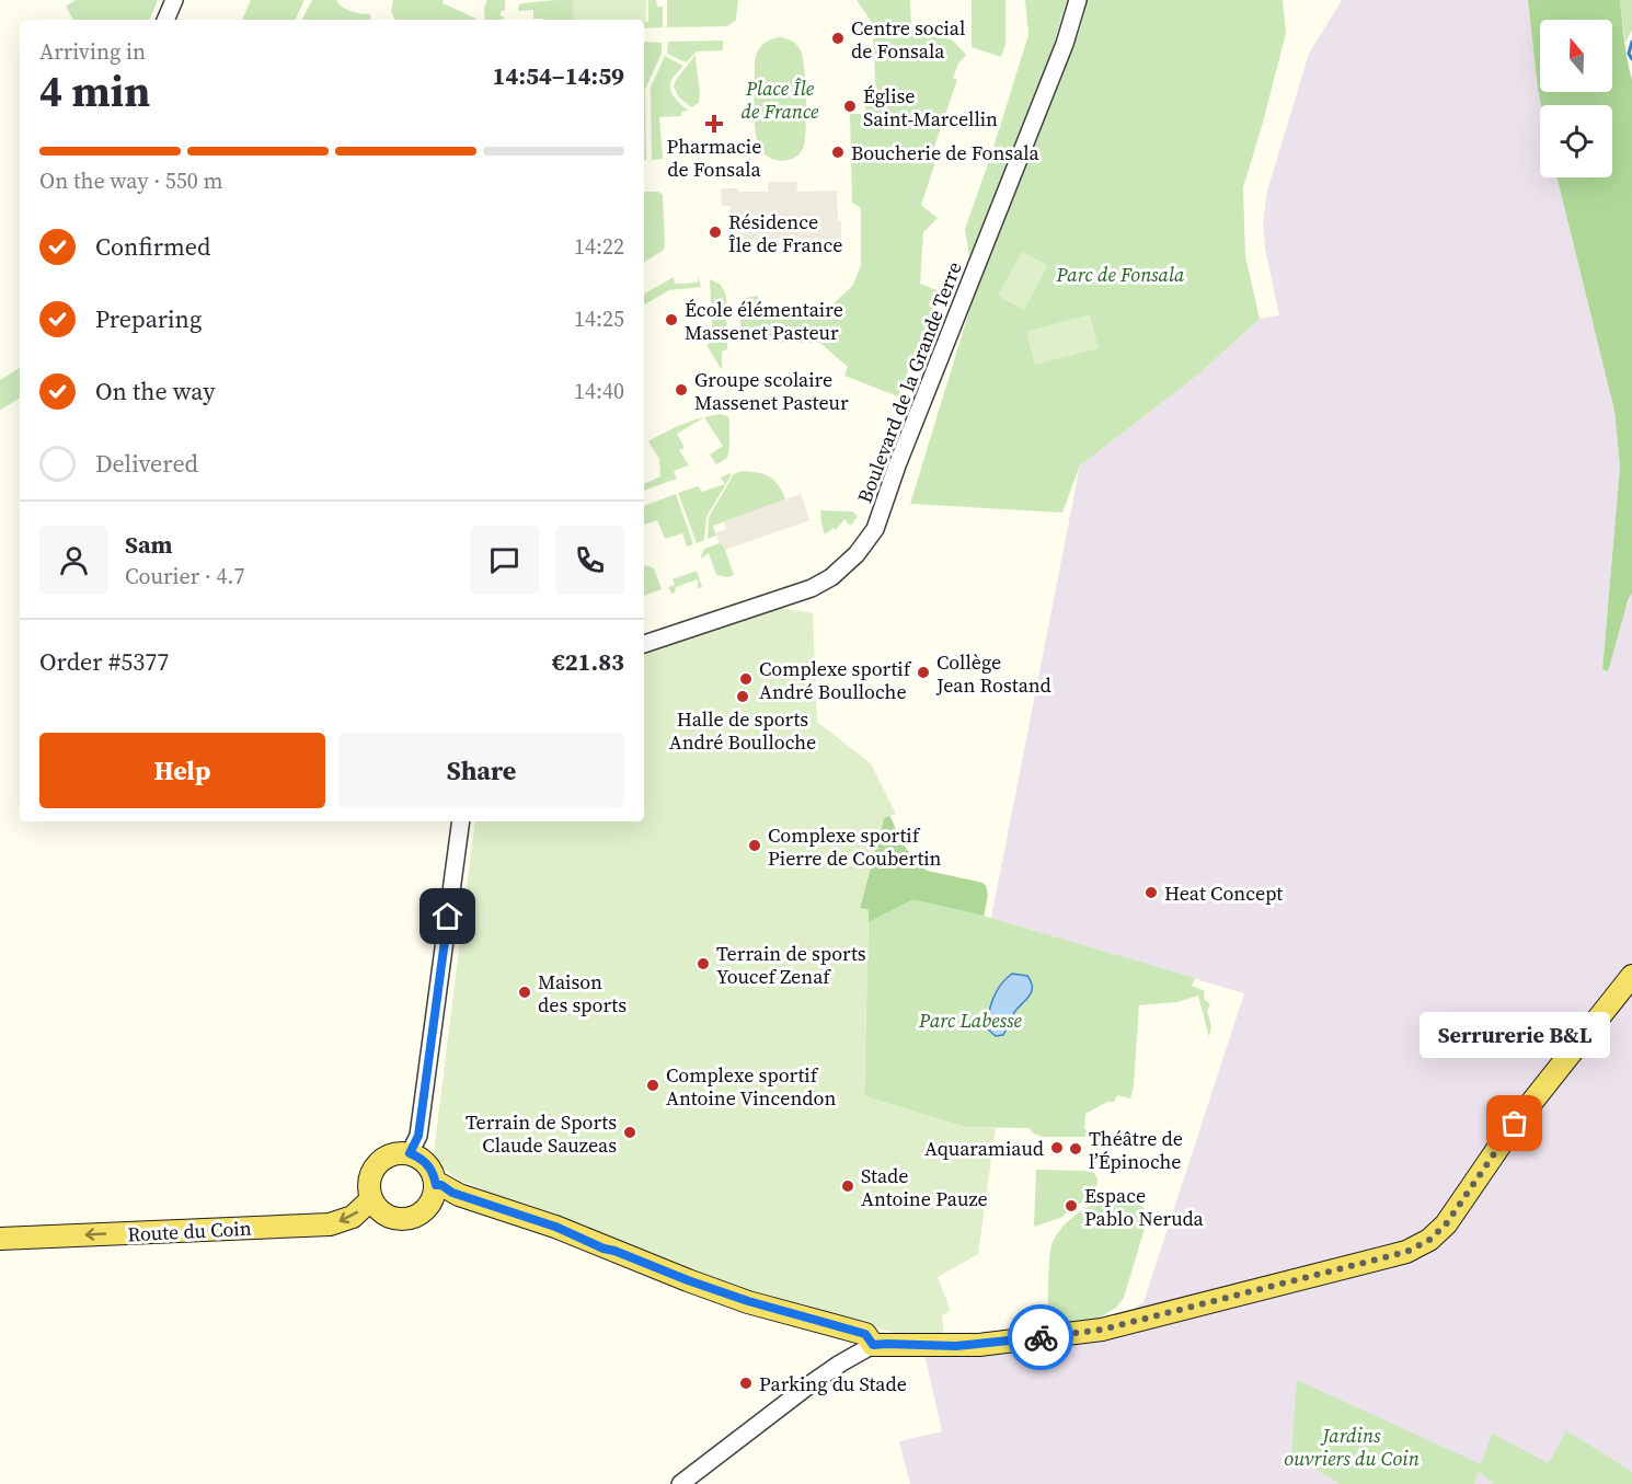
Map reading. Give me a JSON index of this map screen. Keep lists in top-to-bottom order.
{
  "streets": {
    "main road": ["Route du Coin"],
    "street": ["Boulevard de la Grande Terre"]
  },
  "one_way": ["Route du Coin"],
  "parks": [
    "Place Île de France",
    "Parc de Fonsala",
    "Parc Labesse",
    "Jardins ouvriers du Coin"
  ],
  "places": {
    "other": [
      "Centre social de Fonsala",
      "Église Saint-Marcellin",
      "Boucherie de Fonsala",
      "Résidence Île de France",
      "École élémentaire Massenet Pasteur",
      "Groupe scolaire Massenet Pasteur",
      "Collège Jean Rostand",
      "Complexe sportif André Boulloche",
      "Halle de sports André Boulloche",
      "Complexe sportif Pierre de Coubertin",
      "Heat Concept",
      "Terrain de sports Youcef Zenaf",
      "Maison des sports",
      "Complexe sportif Antoine Vincendon",
      "Serrurerie B&L",
      "Terrain de Sports Claude Sauzeas",
      "Aquaramiaud",
      "Théâtre de l’Épinoche",
      "Stade Antoine Pauze",
      "Espace Pablo Neruda",
      "Parking du Stade"
    ],
    "health": ["Pharmacie de Fonsala"]
  },
  "north": "top",
  "page": {
    "heading": ["4 min", "Arriving in", "14:54–14:59"],
    "panel": [
      "Sam",
      "Courier · 4.7",
      "Order #5377",
      "€21.83"
    ],
    "bar": "On the way · 550 m",
    "list": [
      ["Confirmed", "14:22"],
      ["Preparing", "14:25"],
      ["On the way", "14:40"],
      "Delivered"
    ],
    "buttons": ["Help", "Share"],
    "bubble": "Serrurerie B&L"
  }
}
